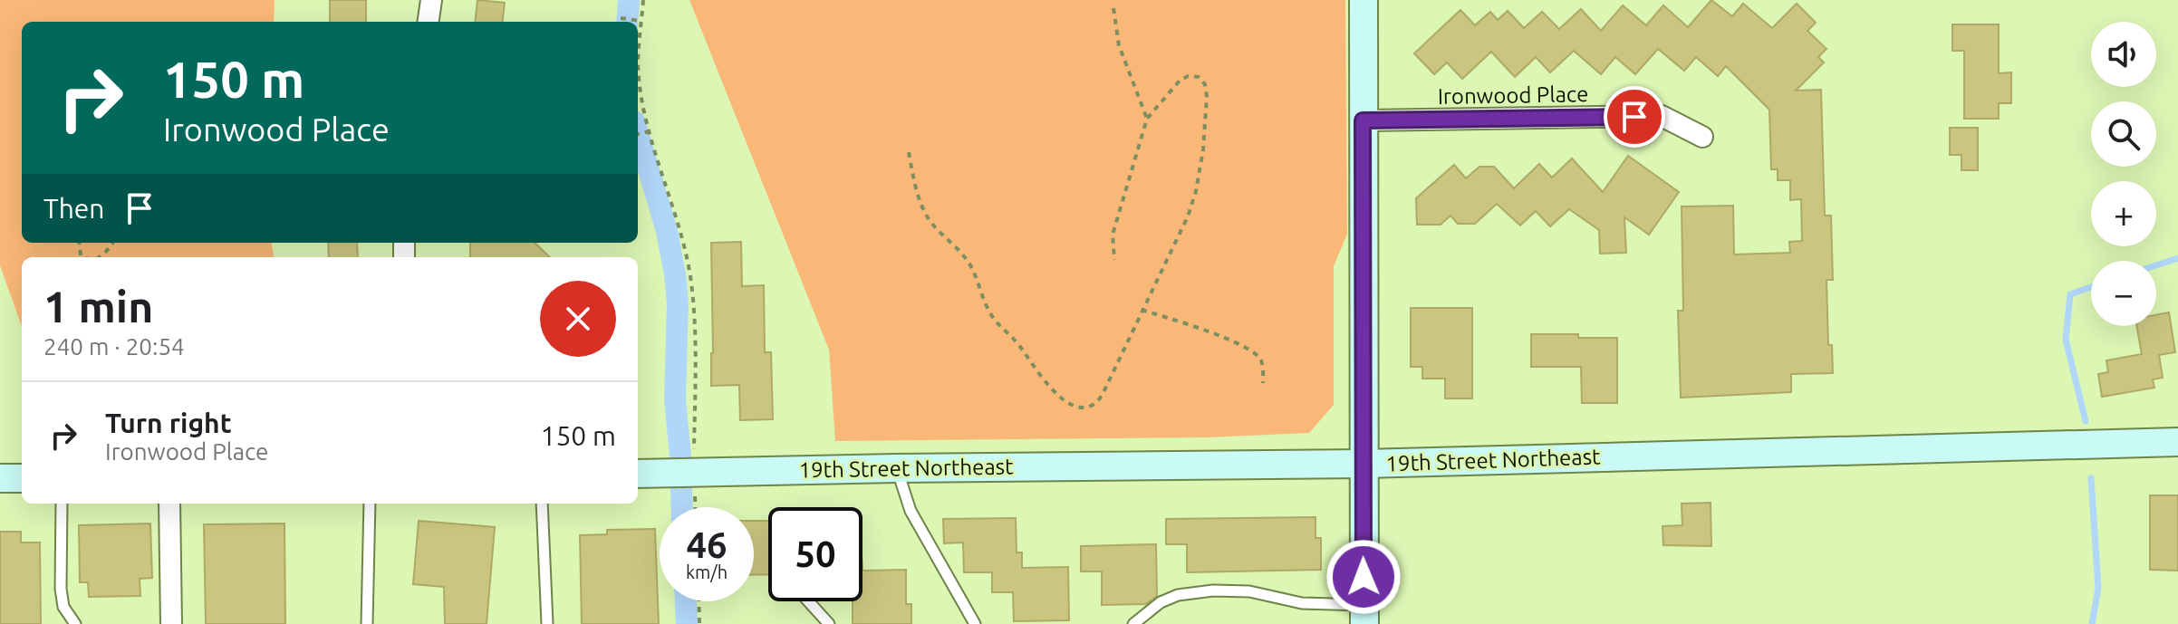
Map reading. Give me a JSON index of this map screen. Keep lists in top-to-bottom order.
{
  "streets": {
    "street": ["Ironwood Place", "19th Street Northeast"]
  },
  "page": {
    "map_buttons": ["+", "−"],
    "turn": ["150 m", "Ironwood Place"],
    "then": "Then",
    "heading": ["1 min", "240 m · 20:54"],
    "list": [
      {
        "name": "Turn right",
        "note": "Ironwood Place",
        "value": "150 m"
      }
    ],
    "speed": "46 km/h",
    "limit": "50"
  }
}
